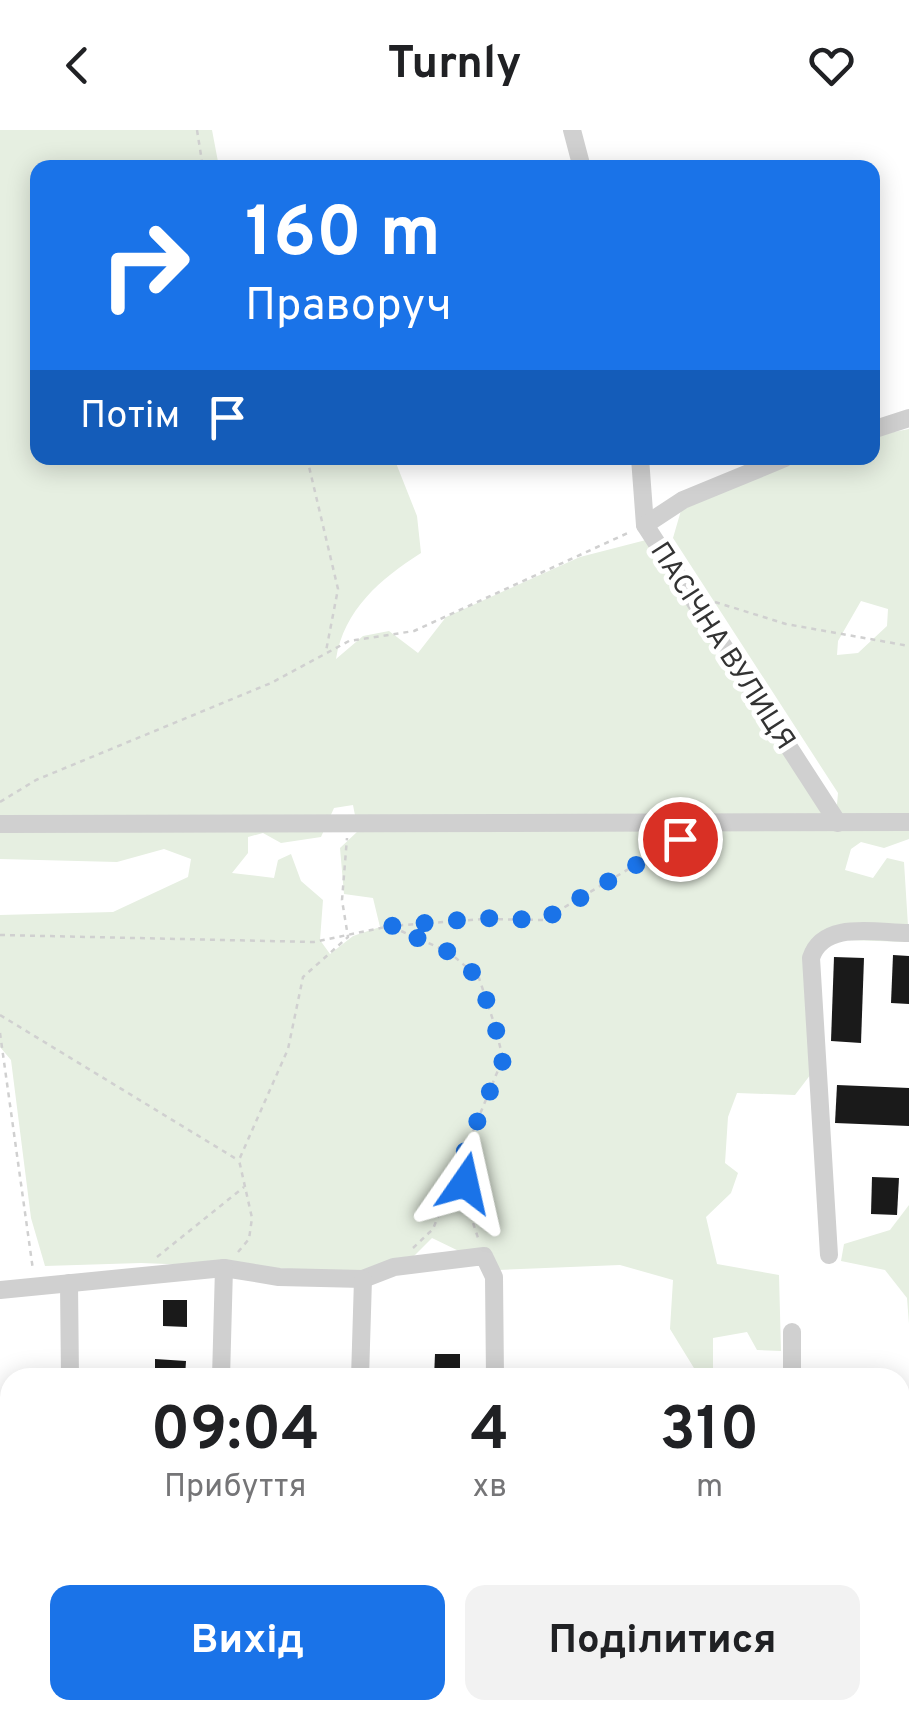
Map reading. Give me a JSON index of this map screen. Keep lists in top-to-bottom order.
{
  "streets": {
    "street": ["ПАСІЧНА ВУЛИЦЯ"]
  },
  "page": {
    "header": "Turnly",
    "turn": ["160 m", "Праворуч"],
    "then": "Потім",
    "eta": [
      "09:04",
      "Прибуття",
      "4",
      "хв",
      "310",
      "m"
    ],
    "buttons": ["Вихід", "Поділитися"]
  }
}
